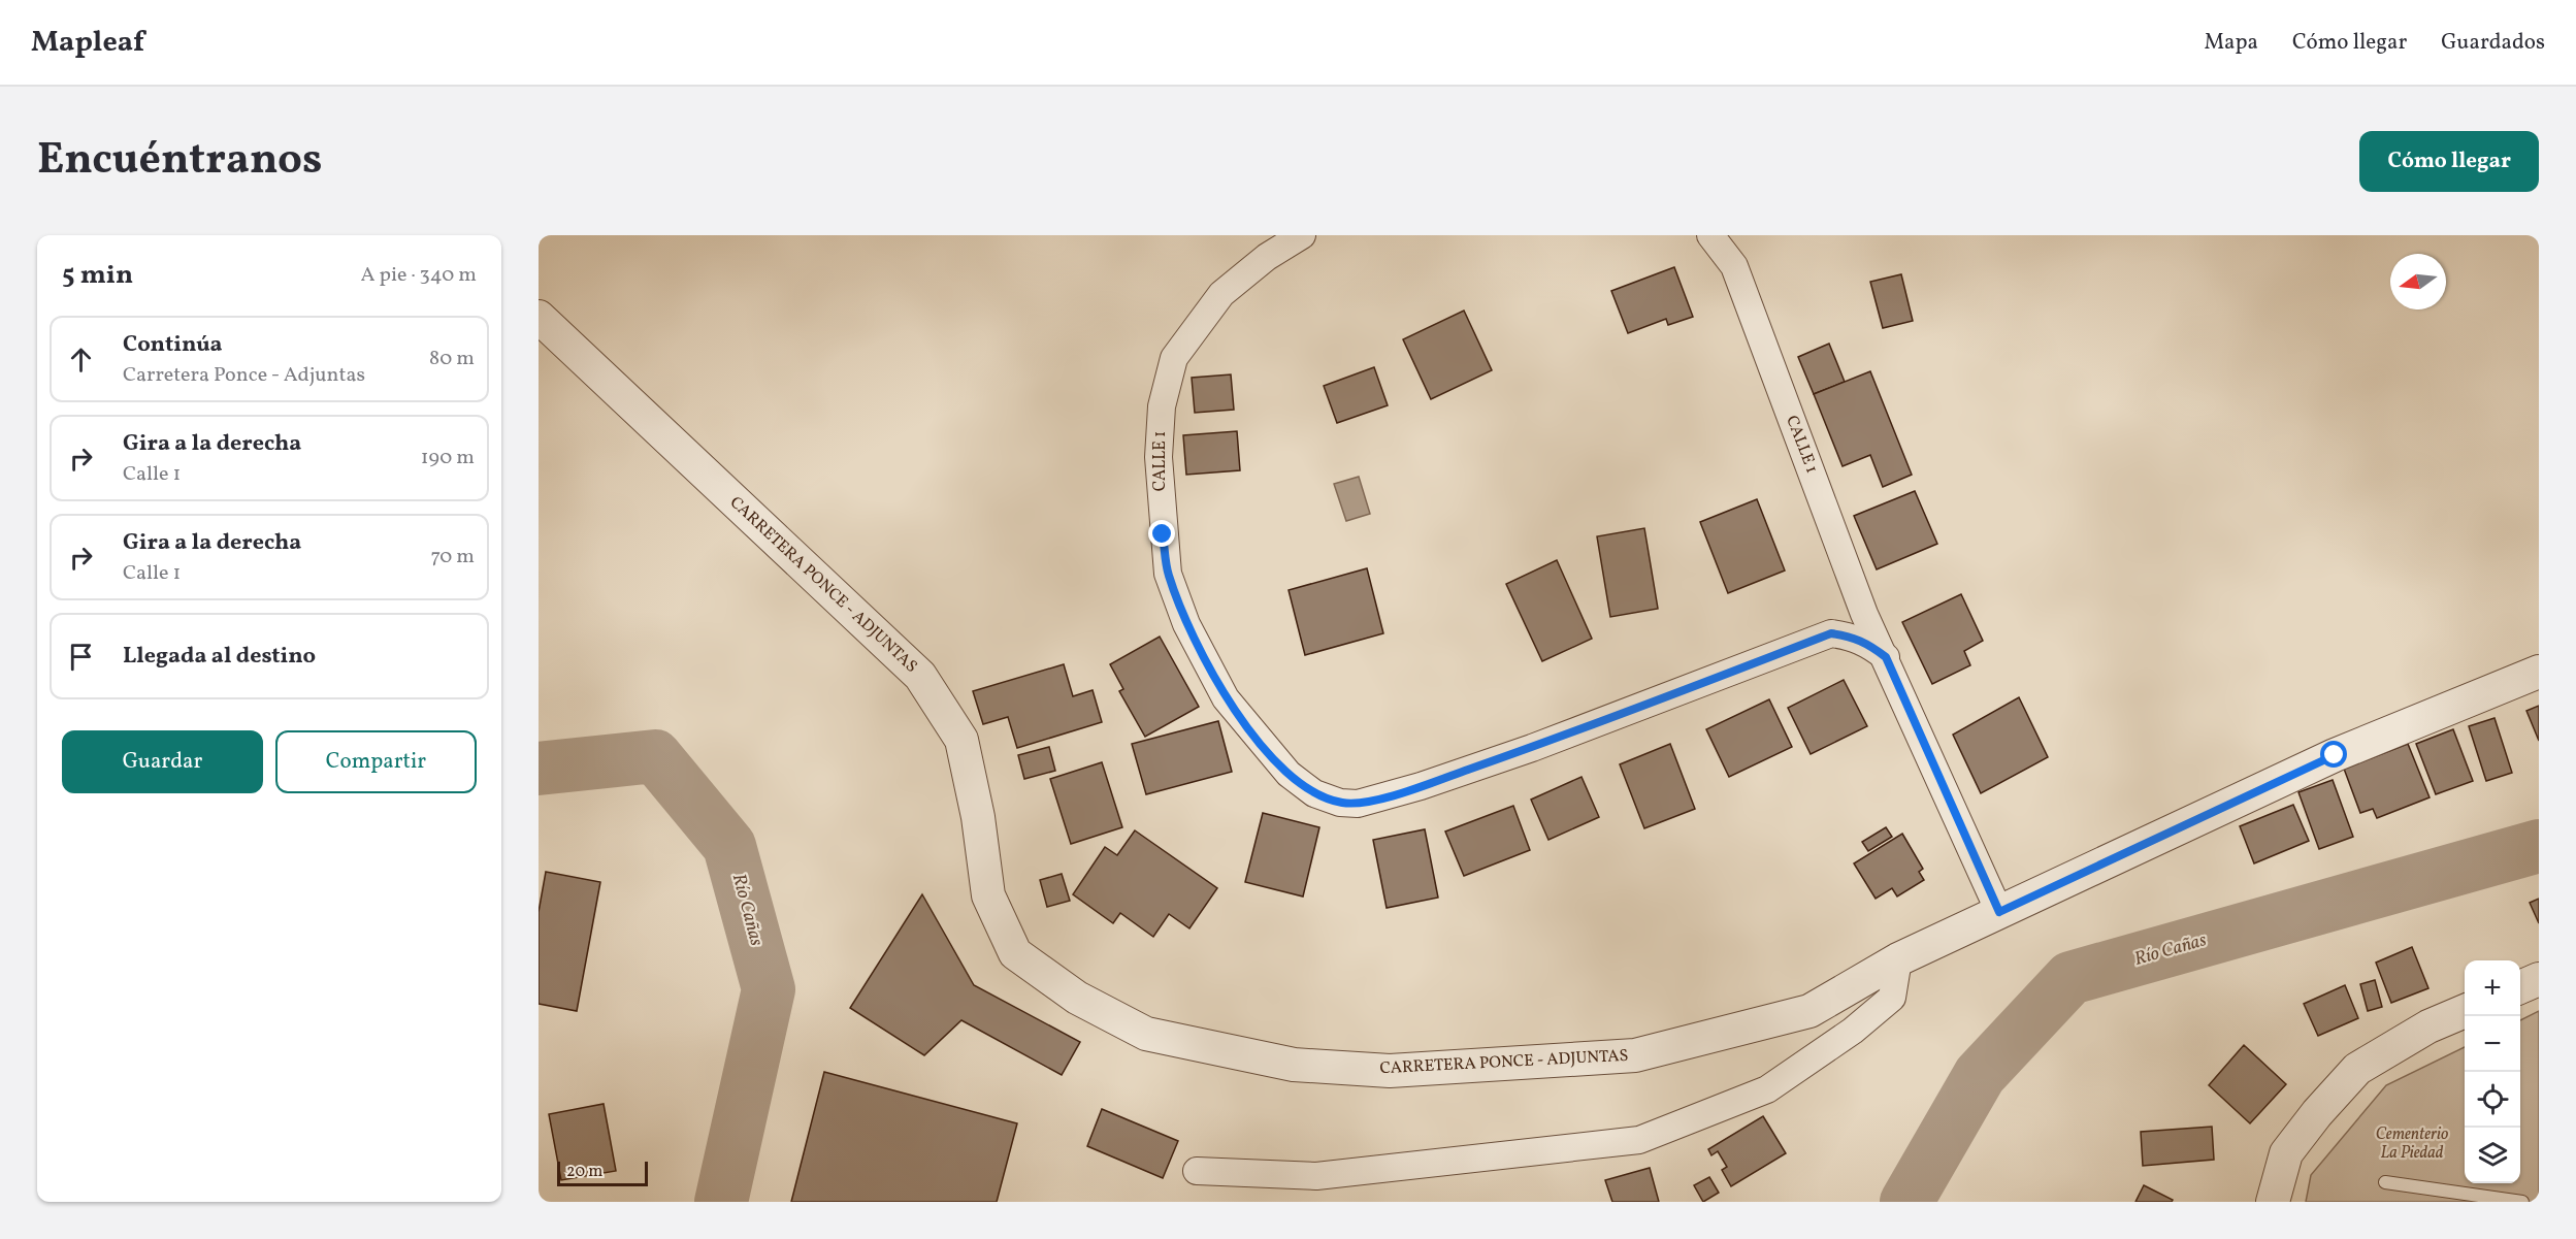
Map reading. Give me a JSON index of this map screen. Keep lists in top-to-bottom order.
{
  "streets": {
    "street": ["CALLE 1", "CARRETERA PONCE - ADJUNTAS"]
  },
  "crossings": [
    ["CALLE 1", "CARRETERA PONCE - ADJUNTAS"]
  ],
  "water": ["Río Cañas"],
  "parks": ["Cementerio La Piedad"],
  "scale_bar": "20 m",
  "north": "left",
  "page": {
    "header": "Mapleaf",
    "nav": ["Mapa", "Cómo llegar", "Guardados"],
    "title": "Encuéntranos",
    "buttons": [
      "Cómo llegar",
      ["Guardar", "Compartir"]
    ],
    "heading": ["5 min", "A pie · 340 m"],
    "list": [
      ["Continúa", "Carretera Ponce - Adjuntas", "80 m"],
      ["Gira a la derecha", "Calle 1", "190 m"],
      ["Gira a la derecha", "Calle 1", "70 m"],
      "Llegada al destino"
    ],
    "map_buttons": ["+", "−"],
    "scale": "20 m"
  }
}
